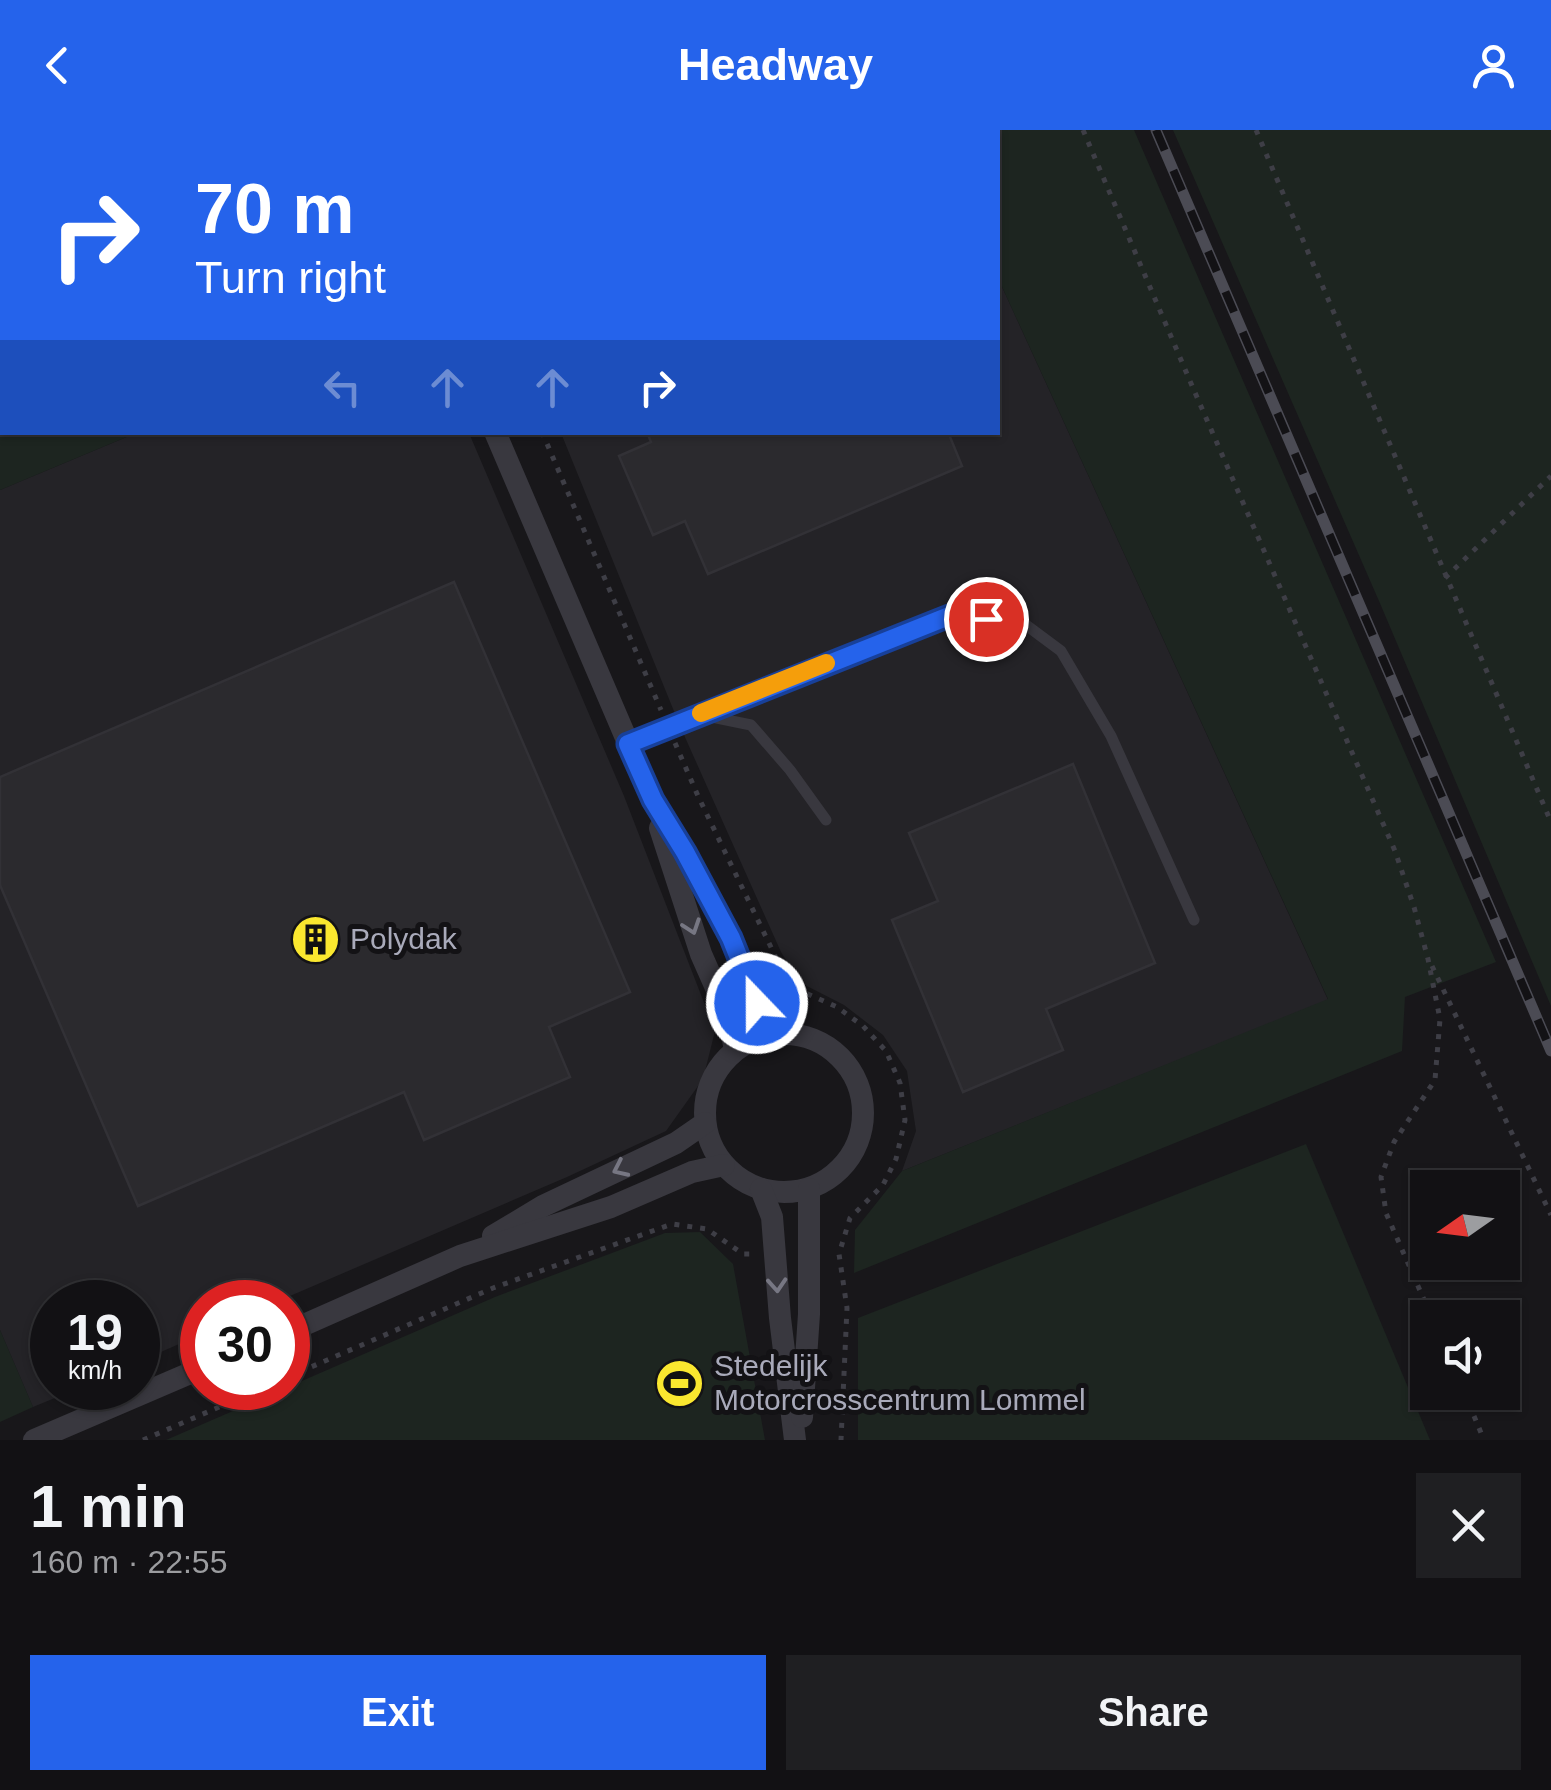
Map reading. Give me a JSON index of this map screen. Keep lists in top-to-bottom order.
{
  "places": {
    "building": ["Polydak"],
    "sports": ["Stedelijk Motorcrosscentrum Lommel"]
  },
  "north": "left",
  "page": {
    "header": "Headway",
    "turn": ["70 m", "Turn right"],
    "speed": "19 km/h",
    "limit": "30",
    "heading": ["1 min", "160 m · 22:55"],
    "buttons": ["Exit", "Share"]
  }
}
